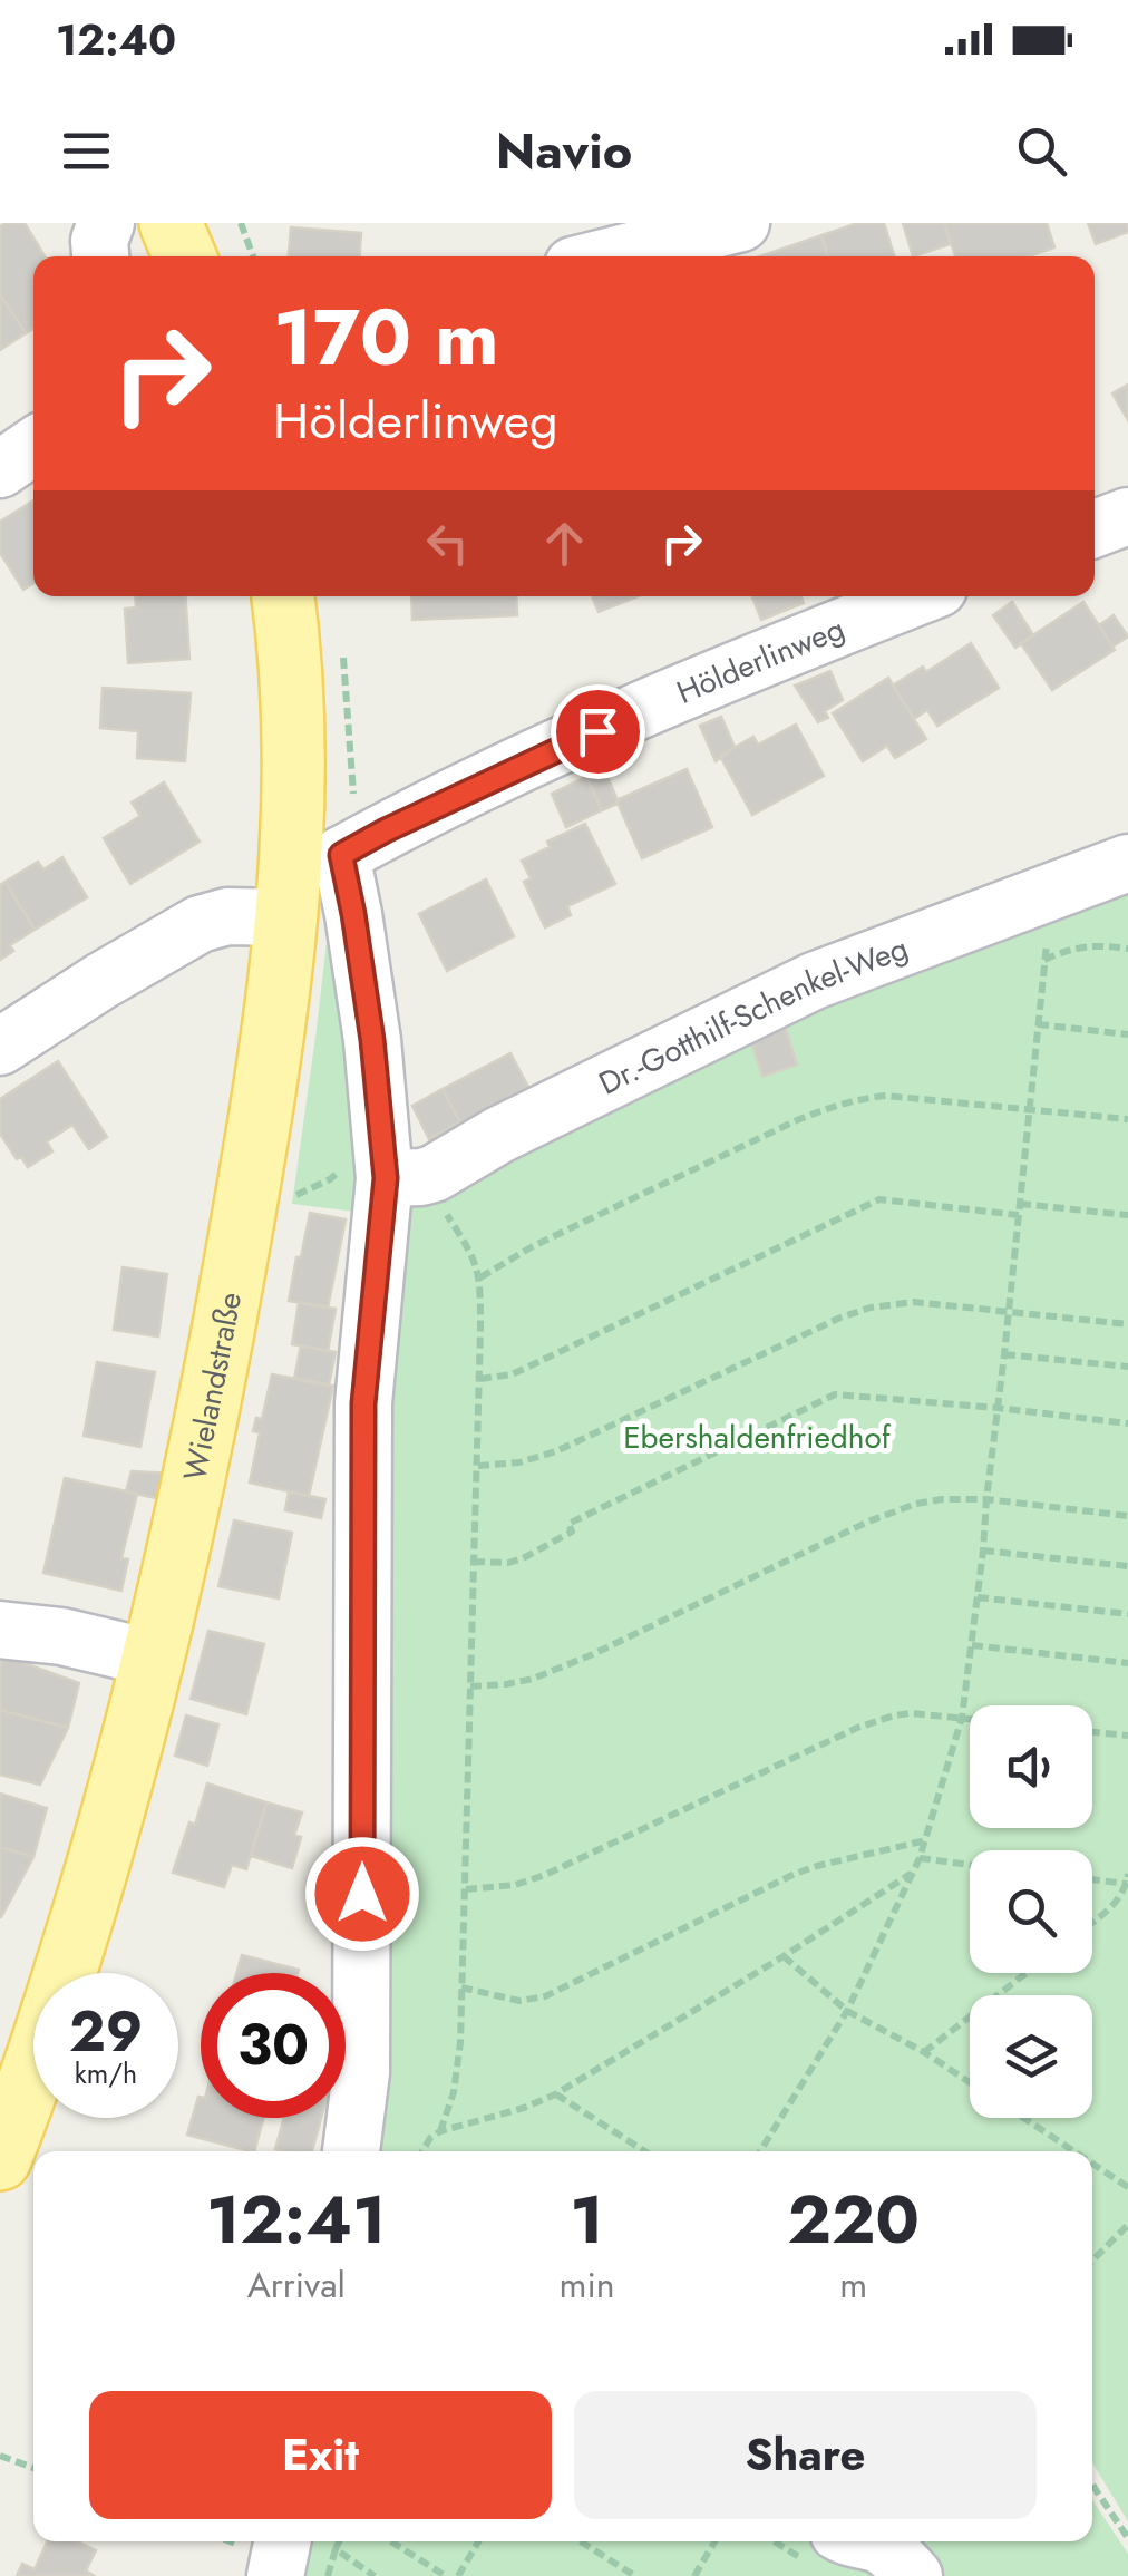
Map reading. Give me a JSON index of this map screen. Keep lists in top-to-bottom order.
{
  "streets": {
    "main road": ["Wielandstraße"],
    "street": ["Hölderlinweg", "Dr.-Gotthilf-Schenkel-Weg"]
  },
  "crossings": [
    ["Hölderlinweg", "Wielandstraße"]
  ],
  "parks": ["Ebershaldenfriedhof"],
  "page": {
    "status": "12:40",
    "header": "Navio",
    "turn": ["170 m", "Hölderlinweg"],
    "speed": "29 km/h",
    "limit": "30",
    "eta": [
      "12:41",
      "Arrival",
      "1",
      "min",
      "220",
      "m"
    ],
    "buttons": ["Exit", "Share"]
  }
}
